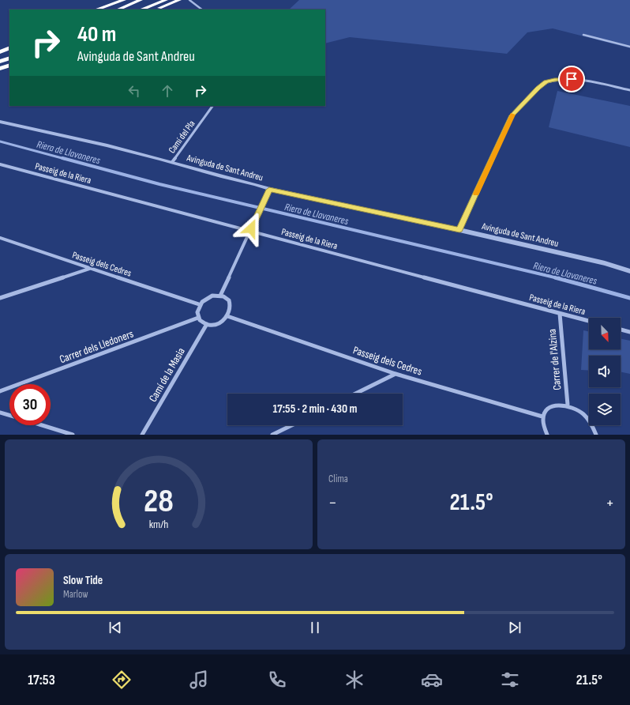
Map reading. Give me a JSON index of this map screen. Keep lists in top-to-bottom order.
{
  "streets": {
    "street": [
      "Camí del Pla",
      "Avinguda de Sant Andreu",
      "Passeig de la Riera",
      "Passeig dels Cedres",
      "Carrer dels Lledoners",
      "Carrer de l'Alzina",
      "Camí de la Masia"
    ]
  },
  "crossings": [
    ["Camí del Pla", "Avinguda de Sant Andreu"],
    ["Passeig de la Riera", "Carrer de l'Alzina"],
    ["Passeig dels Cedres", "Carrer dels Lledoners"],
    ["Passeig dels Cedres", "Camí de la Masia"],
    ["Carrer dels Lledoners", "Camí de la Masia"]
  ],
  "water": ["Riera de Llavaneres"],
  "north": "bottom right",
  "page": {
    "turn": ["40 m", "Avinguda de Sant Andreu"],
    "limit": "30",
    "trip": "17:55 · 2 min · 430 m",
    "tile": "Clima",
    "heat": ["−", "21.5°", "+"],
    "song": ["Slow Tide", "Marlow"],
    "tabs": ["17:53", "21.5°"],
    "gauge": ["28", "km/h"]
  }
}
